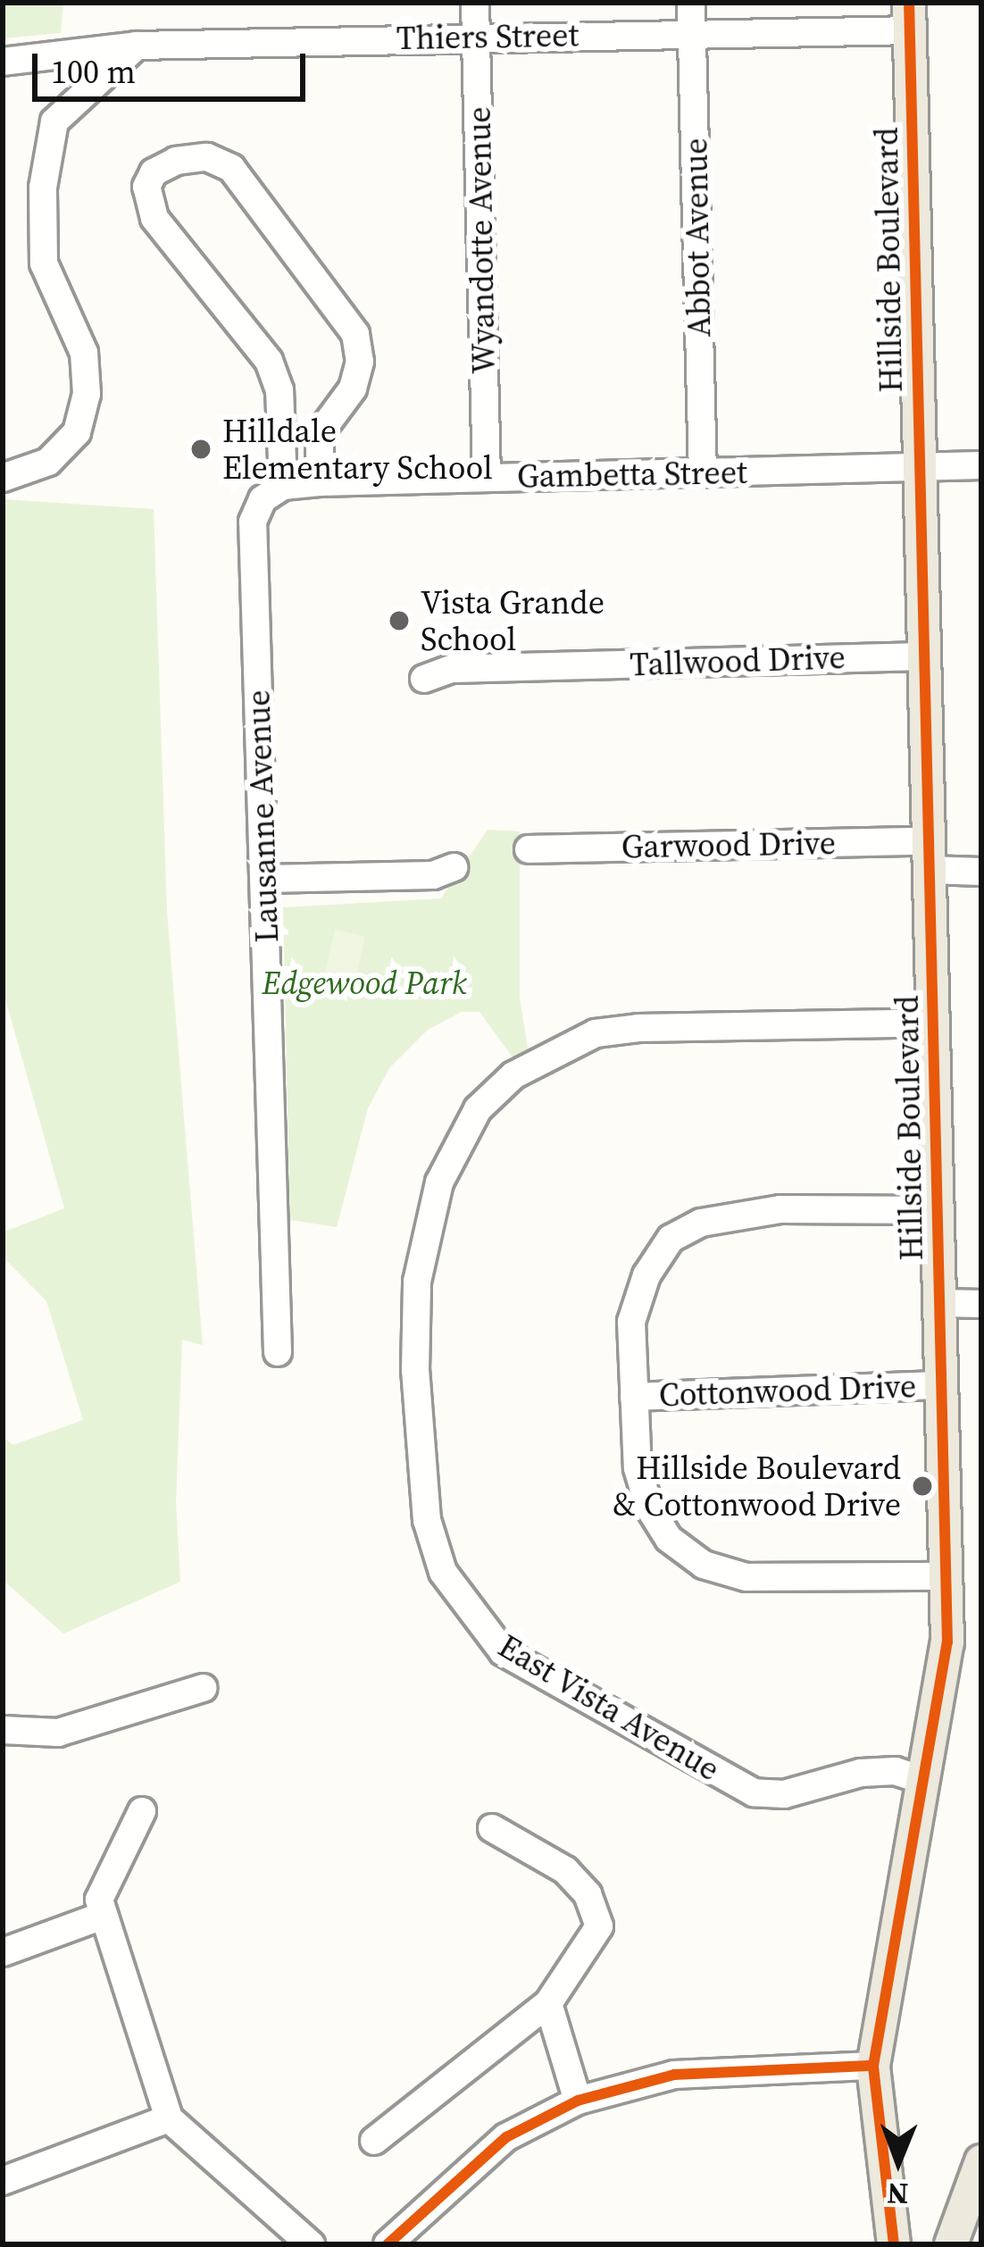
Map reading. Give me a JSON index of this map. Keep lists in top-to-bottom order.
{
  "streets": {
    "main road": ["Hillside Boulevard"],
    "street": [
      "Thiers Street",
      "Abbot Avenue",
      "Wyandotte Avenue",
      "Gambetta Street",
      "Tallwood Drive",
      "Lausanne Avenue",
      "Garwood Drive",
      "Cottonwood Drive",
      "East Vista Avenue"
    ]
  },
  "crossings": [
    ["Thiers Street", "Abbot Avenue"],
    ["Thiers Street", "Wyandotte Avenue"],
    ["Thiers Street", "Hillside Boulevard"],
    ["Abbot Avenue", "Gambetta Street"],
    ["Wyandotte Avenue", "Gambetta Street"],
    ["Hillside Boulevard", "Gambetta Street"],
    ["Hillside Boulevard", "Tallwood Drive"],
    ["Hillside Boulevard", "Garwood Drive"],
    ["Hillside Boulevard", "Cottonwood Drive"],
    ["Hillside Boulevard", "East Vista Avenue"],
    ["Gambetta Street", "Lausanne Avenue"]
  ],
  "parks": ["Edgewood Park"],
  "places": ["Hilldale Elementary School", "Vista Grande School", "Hillside Boulevard & Cottonwood Drive"],
  "scale_bar": "100 m",
  "north": "bottom"
}
